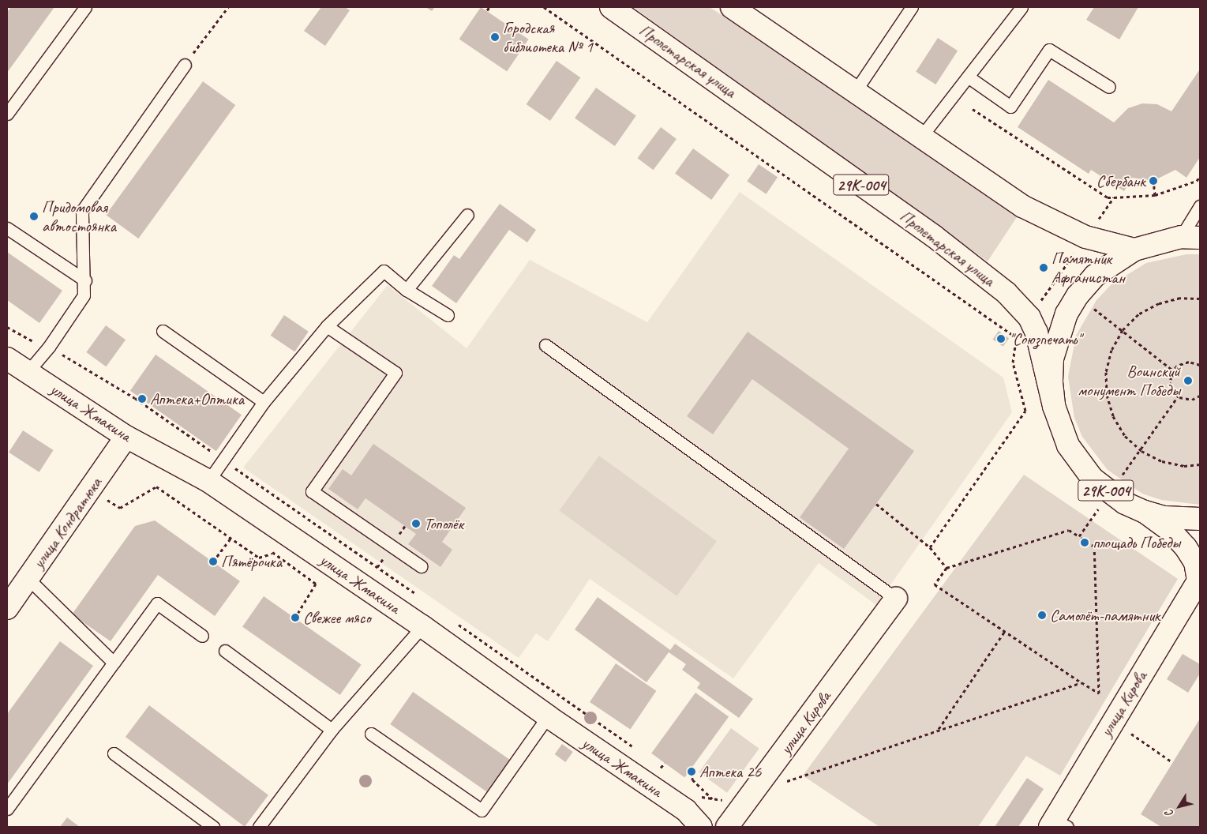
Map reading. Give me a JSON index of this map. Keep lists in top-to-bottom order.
{
  "streets": {
    "street": [
      "Пролетарская улица",
      "29К-004",
      "улица Жмакина",
      "улица Кондратюка",
      "улица Кирова"
    ]
  },
  "crossings": [
    ["Пролетарская улица", "29К-004"],
    ["улица Жмакина", "улица Кондратюка"]
  ],
  "places": [
    "Городская библиотека № 1",
    "Сбербанк",
    "Придомовая автостоянка",
    "Памятник Афганистан",
    "\"Союзпечать\"",
    "Воинский монумент Победы",
    "Аптека+Оптика",
    "Тополёк",
    "площадь Победы",
    "Пятёрочка",
    "Самолёт-памятник",
    "Свежее мясо",
    "Аптека 26"
  ],
  "north": "bottom left"
}
